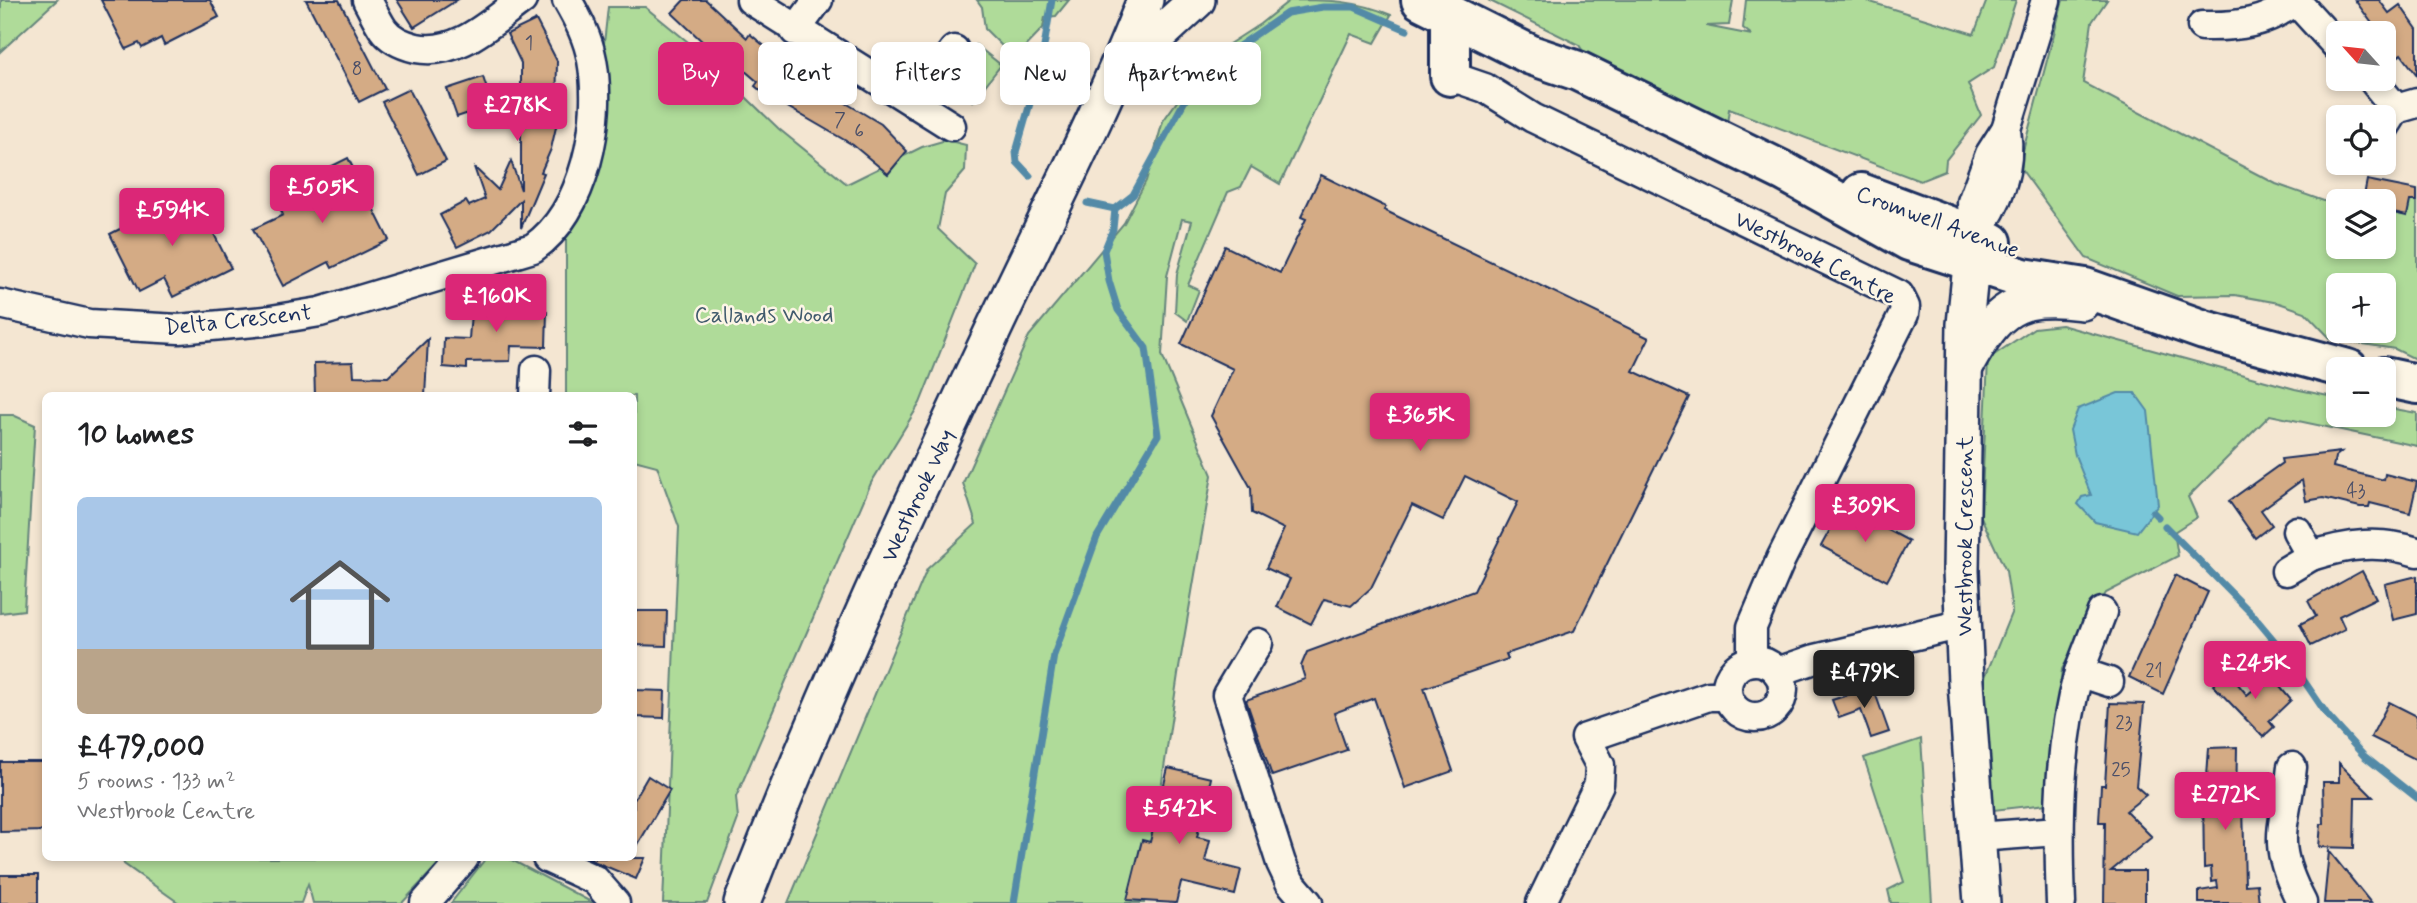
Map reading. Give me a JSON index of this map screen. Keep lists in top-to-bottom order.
{
  "streets": {
    "main road": ["Cromwell Avenue"],
    "street": [
      "Westbrook Centre",
      "Delta Crescent",
      "Westbrook Way",
      "Westbrook Crescent"
    ]
  },
  "crossings": [
    ["Cromwell Avenue", "Westbrook Crescent"]
  ],
  "parks": ["Callands Wood"],
  "house_numbers": [
    "1",
    "8",
    "7",
    "6",
    "43",
    "21",
    "23",
    "25"
  ],
  "north": "top left",
  "page": {
    "map_buttons": ["+", "−"],
    "chip": [
      "Buy",
      "Rent",
      "Filters",
      "New",
      "Apartment"
    ],
    "price": [
      "£278K",
      "£505K",
      "£594K",
      "£160K",
      "£365K",
      "£309K",
      "£245K",
      "£479K",
      "£272K",
      "£542K"
    ],
    "heading": "10 homes",
    "list": [
      {
        "name": "£479,000",
        "note": "5 rooms · 133 m² · Westbrook Centre"
      }
    ]
  }
}
